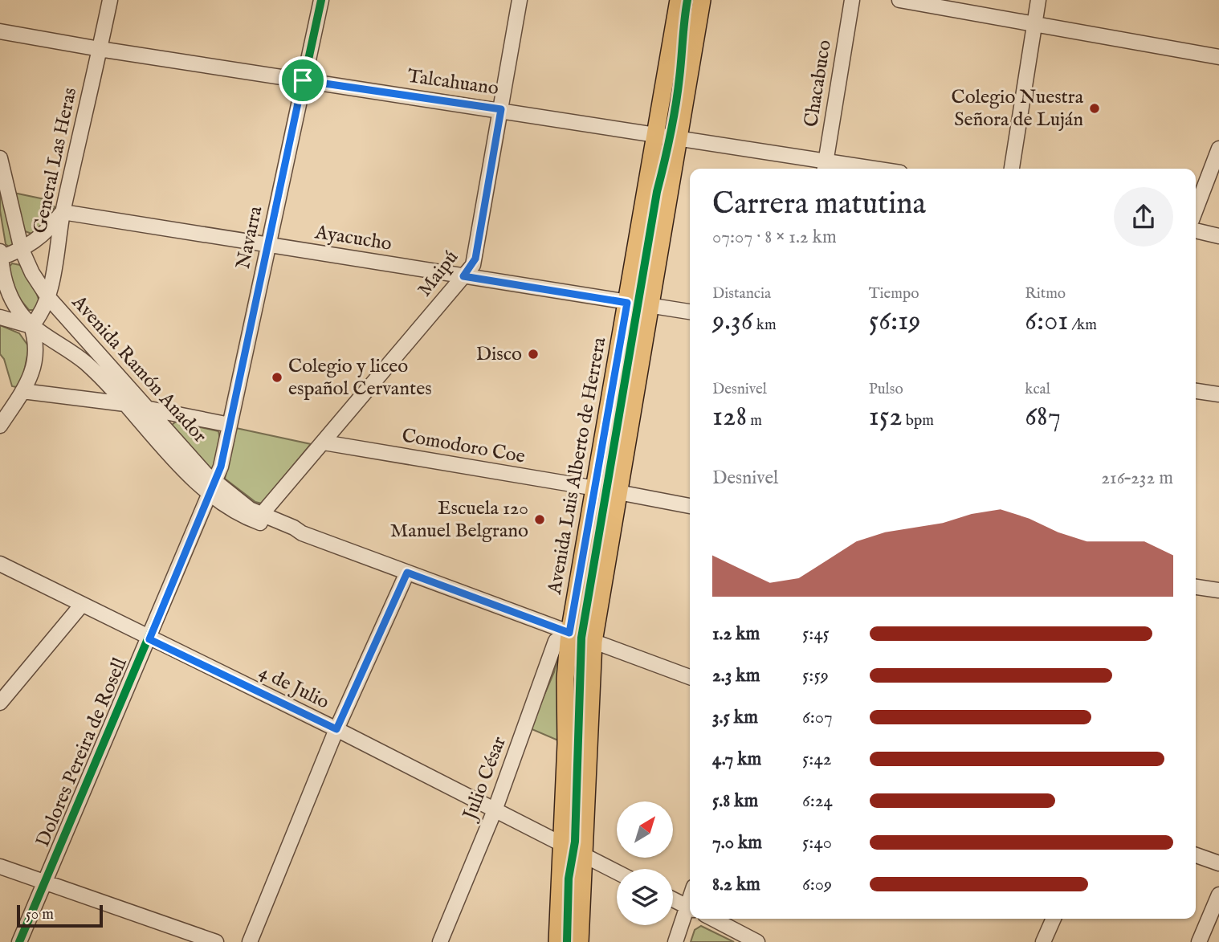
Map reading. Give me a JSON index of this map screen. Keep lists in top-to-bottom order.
{
  "streets": {
    "main road": ["Avenida Luis Alberto de Herrera"],
    "street": [
      "Talcahuano",
      "Chacabuco",
      "General Las Heras",
      "Navarra",
      "Ayacucho",
      "Maipú",
      "Avenida Ramón Anador",
      "Comodoro Coe",
      "4 de Julio",
      "Dolores Pereira de Rosell",
      "Julio César"
    ]
  },
  "crossings": [
    ["Talcahuano", "Chacabuco"],
    ["Talcahuano", "General Las Heras"],
    ["Talcahuano", "Navarra"],
    ["Talcahuano", "Maipú"],
    ["Talcahuano", "Avenida Luis Alberto de Herrera"],
    ["General Las Heras", "Ayacucho"],
    ["General Las Heras", "Avenida Ramón Anador"],
    ["Navarra", "Ayacucho"],
    ["Navarra", "Avenida Ramón Anador"],
    ["Navarra", "Dolores Pereira de Rosell"],
    ["Ayacucho", "Maipú"],
    ["Ayacucho", "Avenida Luis Alberto de Herrera"],
    ["Maipú", "Avenida Ramón Anador"],
    ["Maipú", "Comodoro Coe"],
    ["Avenida Ramón Anador", "Avenida Luis Alberto de Herrera"],
    ["Avenida Ramón Anador", "Dolores Pereira de Rosell"],
    ["Avenida Ramón Anador", "Julio César"],
    ["Comodoro Coe", "Avenida Luis Alberto de Herrera"],
    ["Avenida Luis Alberto de Herrera", "4 de Julio"],
    ["Avenida Luis Alberto de Herrera", "Julio César"],
    ["4 de Julio", "Dolores Pereira de Rosell"],
    ["4 de Julio", "Julio César"]
  ],
  "places": [
    "Colegio Nuestra Señora de Luján",
    "Disco",
    "Colegio y liceo español Cervantes",
    "Escuela 120 Manuel Belgrano"
  ],
  "scale_bar": "50 m",
  "north": "top right",
  "page": {
    "heading": ["Carrera matutina", "07:07 · 8 × 1.2 km"],
    "stats": [
      ["Distancia", "9.36 km"],
      ["Tiempo", "56:19"],
      ["Ritmo", "6:01 /km"],
      ["Desnivel", "128 m"],
      ["Pulso", "152 bpm"],
      ["kcal", "687"]
    ],
    "chart": ["Desnivel", "216–232 m"],
    "list": [
      {
        "name": "1.2 km",
        "note": "5:45"
      },
      {
        "name": "2.3 km",
        "note": "5:59"
      },
      {
        "name": "3.5 km",
        "note": "6:07"
      },
      {
        "name": "4.7 km",
        "note": "5:42"
      },
      {
        "name": "5.8 km",
        "note": "6:24"
      },
      {
        "name": "7.0 km",
        "note": "5:40"
      },
      {
        "name": "8.2 km",
        "note": "6:09"
      }
    ],
    "scale": "50 m"
  }
}
